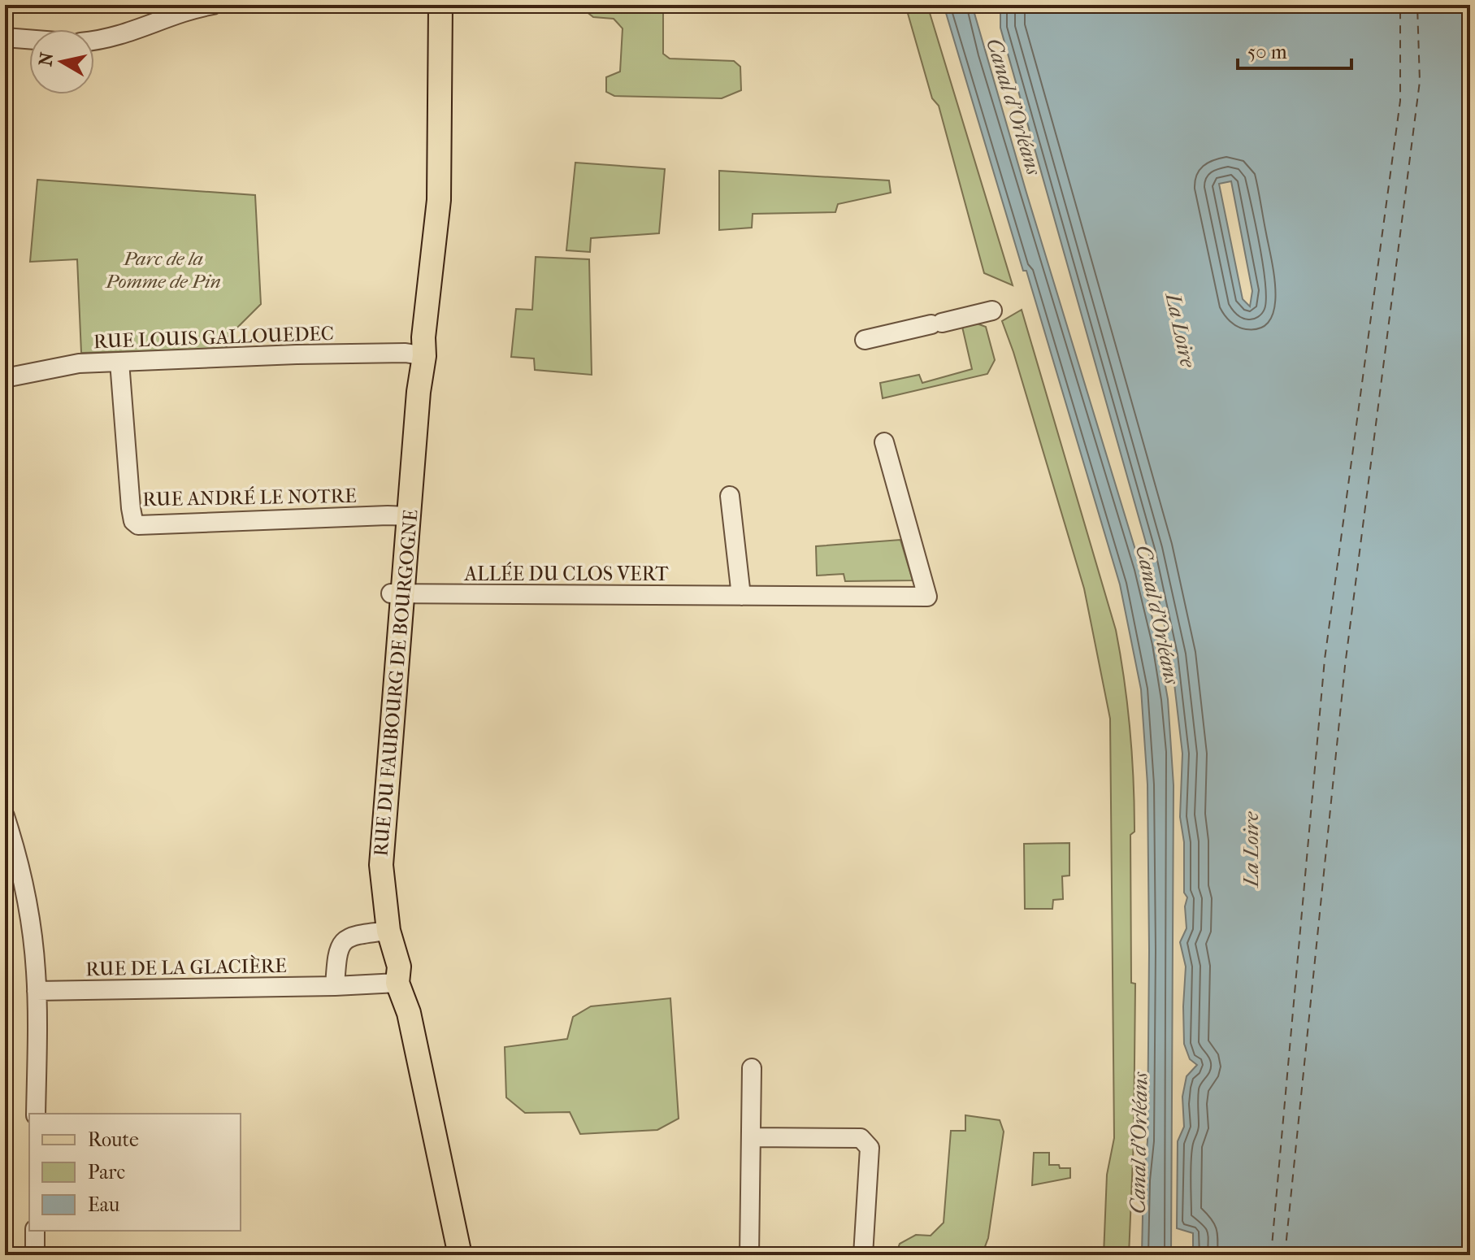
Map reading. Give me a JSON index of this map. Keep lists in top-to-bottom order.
{
  "streets": {
    "main road": ["RUE DU FAUBOURG DE BOURGOGNE"],
    "street": [
      "RUE LOUIS GALLOUEDEC",
      "RUE ANDRÉ LE NOTRE",
      "ALLÉE DU CLOS VERT",
      "RUE DE LA GLACIÈRE"
    ]
  },
  "crossings": [
    ["RUE LOUIS GALLOUEDEC", "RUE ANDRÉ LE NOTRE"],
    ["RUE LOUIS GALLOUEDEC", "RUE DU FAUBOURG DE BOURGOGNE"],
    ["RUE ANDRÉ LE NOTRE", "RUE DU FAUBOURG DE BOURGOGNE"],
    ["ALLÉE DU CLOS VERT", "RUE DU FAUBOURG DE BOURGOGNE"],
    ["RUE DU FAUBOURG DE BOURGOGNE", "RUE DE LA GLACIÈRE"]
  ],
  "water": ["Canal d'Orléans", "La Loire"],
  "parks": ["Parc de la Pomme de Pin"],
  "legend": ["Route", "Parc", "Eau"],
  "scale_bar": "50 m",
  "north": "left"
}
